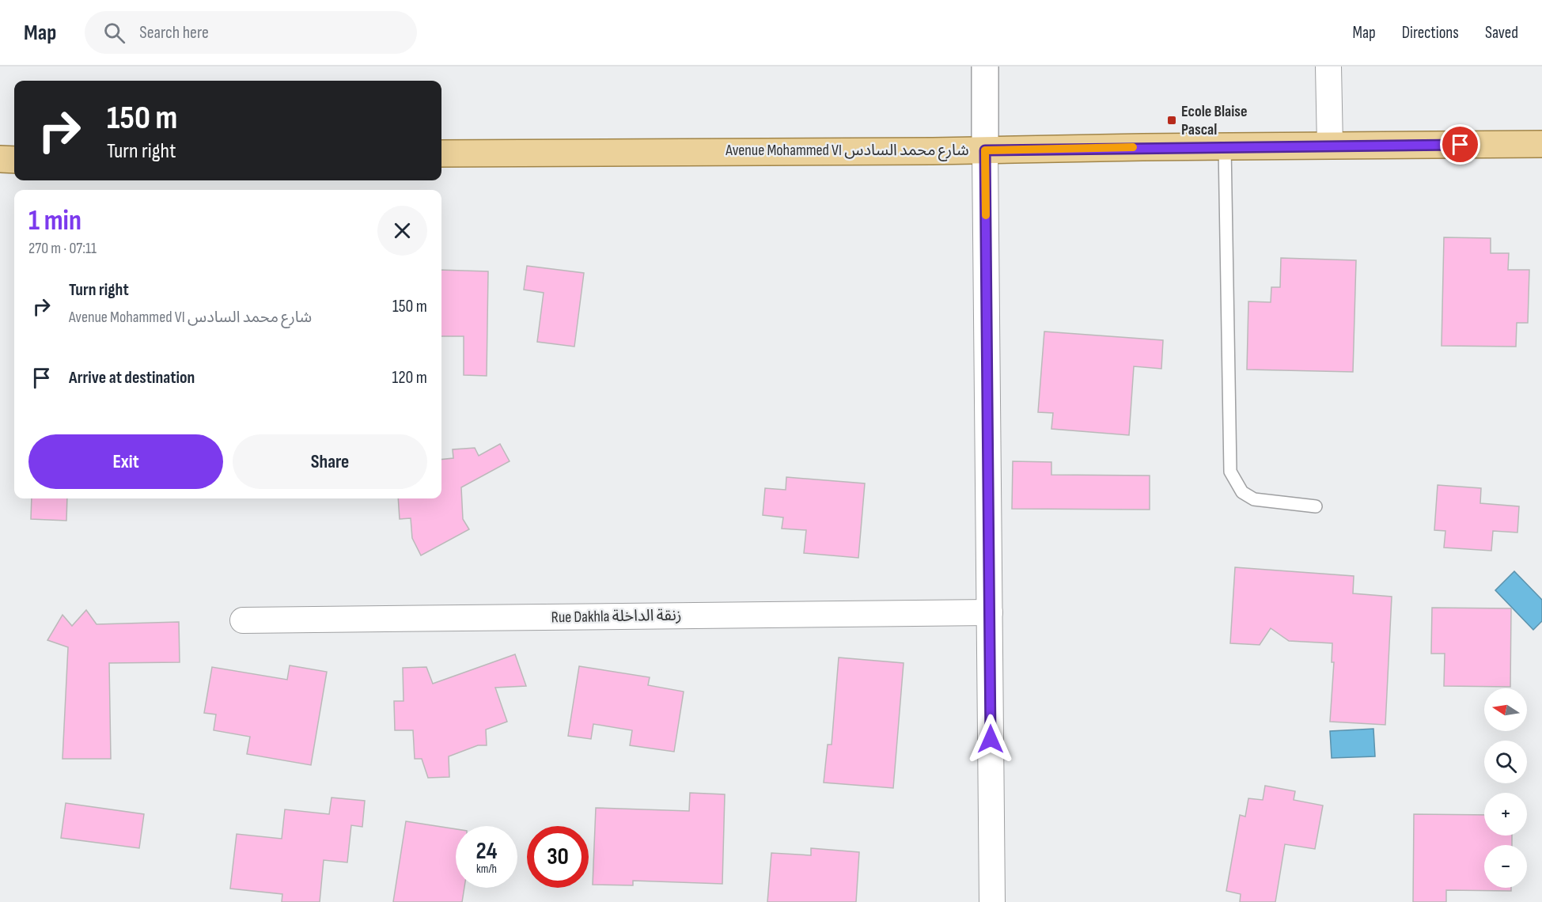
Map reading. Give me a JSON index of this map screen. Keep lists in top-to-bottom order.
{
  "streets": {
    "main road": ["Avenue Mohammed VI شارع محمد السادس"],
    "street": ["Rue Dakhla زنقة الداخلة"]
  },
  "places": {
    "transit": ["Ecole Blaise Pascal"]
  },
  "north": "left",
  "page": {
    "header": "Map",
    "search": "Search here",
    "nav": ["Map", "Directions", "Saved"],
    "turn": ["150 m", "Turn right"],
    "heading": ["1 min", "270 m · 07:11"],
    "list": [
      {
        "name": "Turn right",
        "note": "Avenue Mohammed VI شارع محمد السادس",
        "value": "150 m"
      },
      {
        "name": "Arrive at destination",
        "value": "120 m"
      }
    ],
    "buttons": ["Exit", "Share"],
    "map_buttons": ["+", "−"],
    "speed": "24 km/h",
    "limit": "30"
  }
}
